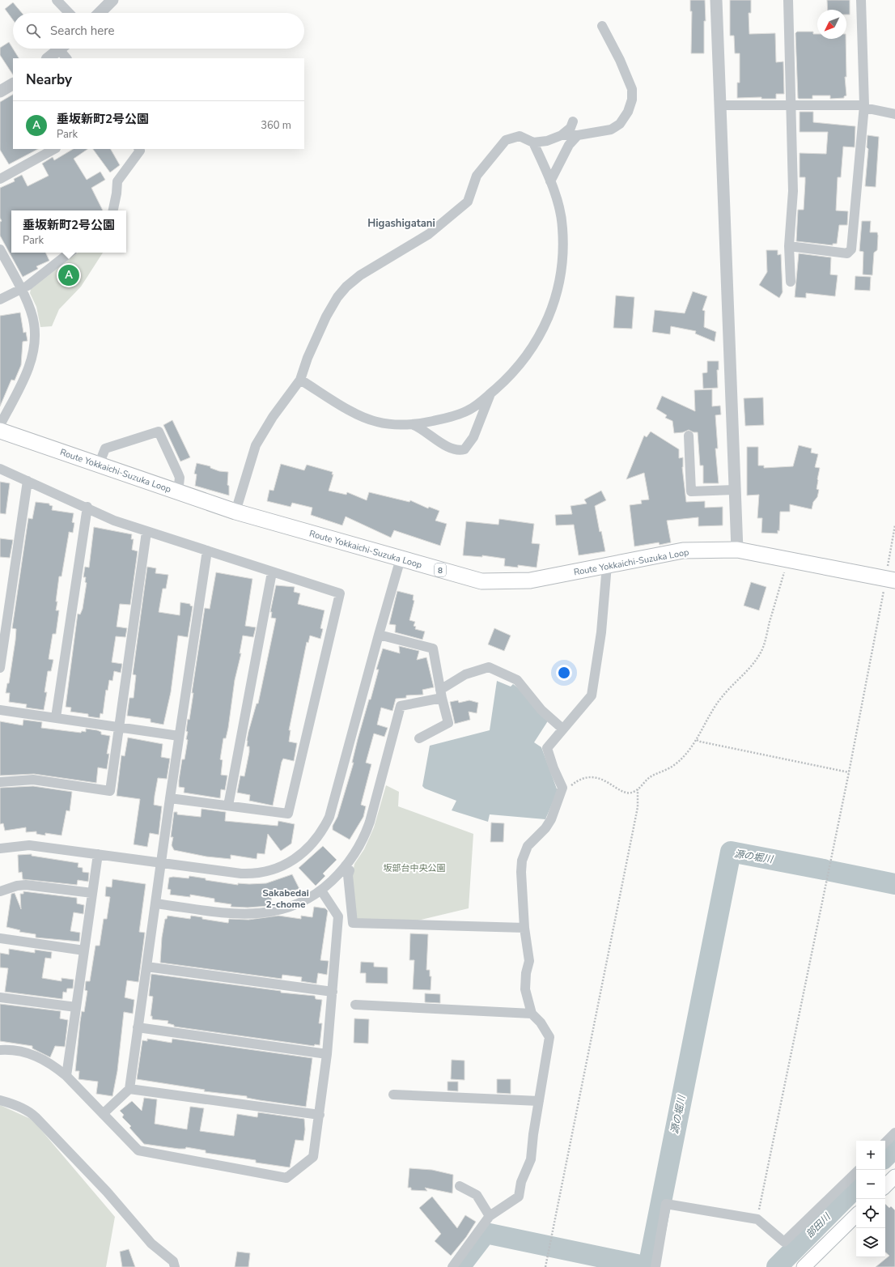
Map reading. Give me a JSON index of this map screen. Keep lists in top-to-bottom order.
{
  "streets": {
    "main road": ["Route Yokkaichi-Suzuka Loop", "8"]
  },
  "districts": ["Higashigatani", "Sakabedai 2-chome"],
  "water": ["源の堀川", "部田川"],
  "parks": ["坂部台中央公園"],
  "north": "bottom left",
  "page": {
    "search": "Search here",
    "heading": "Nearby",
    "list": [
      {
        "mark": "A",
        "name": "垂坂新町2号公園",
        "note": "Park",
        "value": "360 m"
      }
    ],
    "popup": ["垂坂新町2号公園", "Park"],
    "pins": "A",
    "map_buttons": ["+", "−"]
  }
}
